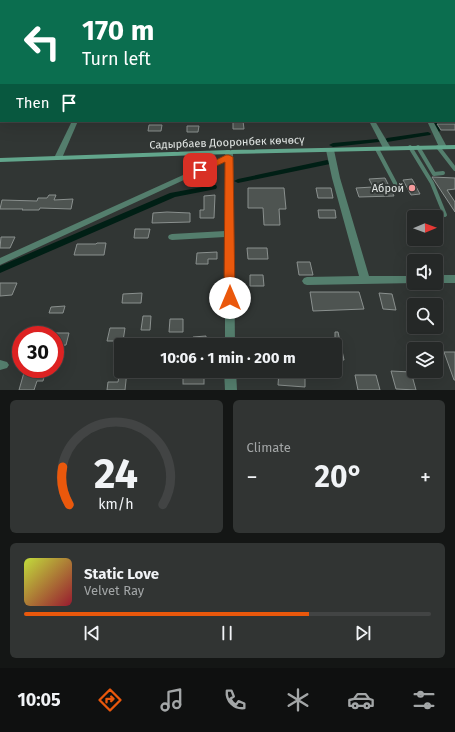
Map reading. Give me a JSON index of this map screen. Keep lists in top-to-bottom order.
{
  "streets": {
    "main road": ["Садырбаев Дооронбек көчөсү"]
  },
  "places": ["Аброй"],
  "north": "right",
  "page": {
    "turn": ["170 m", "Turn left"],
    "then": "Then",
    "limit": "30",
    "trip": "10:06 · 1 min · 200 m",
    "tile": "Climate",
    "heat": ["−", "20°", "+"],
    "song": ["Static Love", "Velvet Ray"],
    "tabs": "10:05",
    "gauge": ["24", "km/h"]
  }
}
